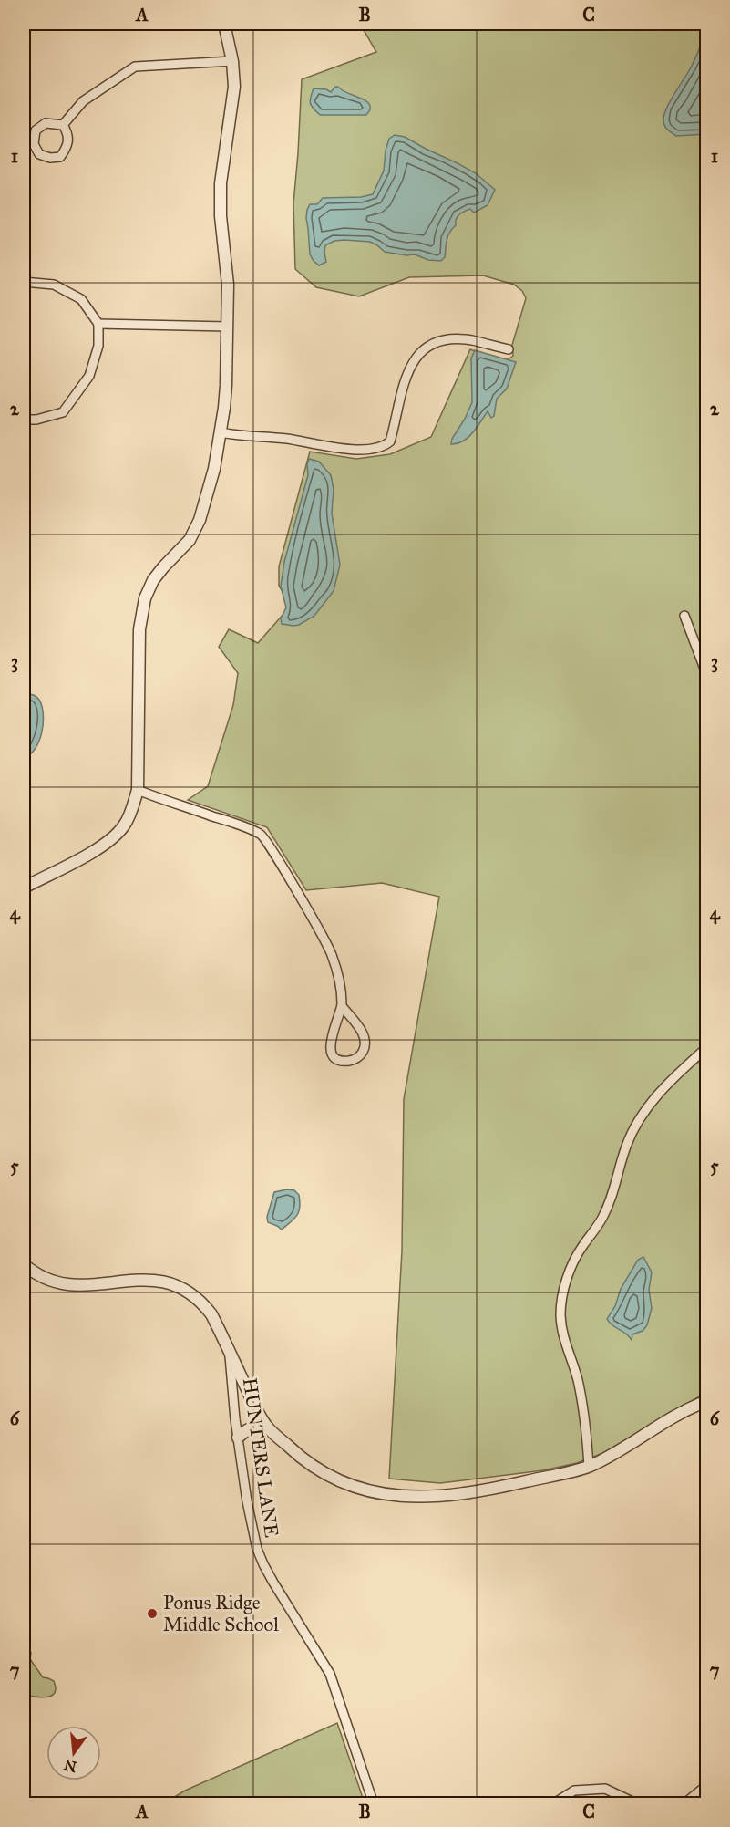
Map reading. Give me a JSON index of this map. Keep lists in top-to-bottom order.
{
  "streets": {
    "street": ["HUNTERS LANE"]
  },
  "places": ["Ponus Ridge Middle School"],
  "north": "bottom",
  "grid": {
    "columns": ["A", "B", "C"],
    "rows": [
      "1",
      "2",
      "3",
      "4",
      "5",
      "6",
      "7"
    ]
  }
}
